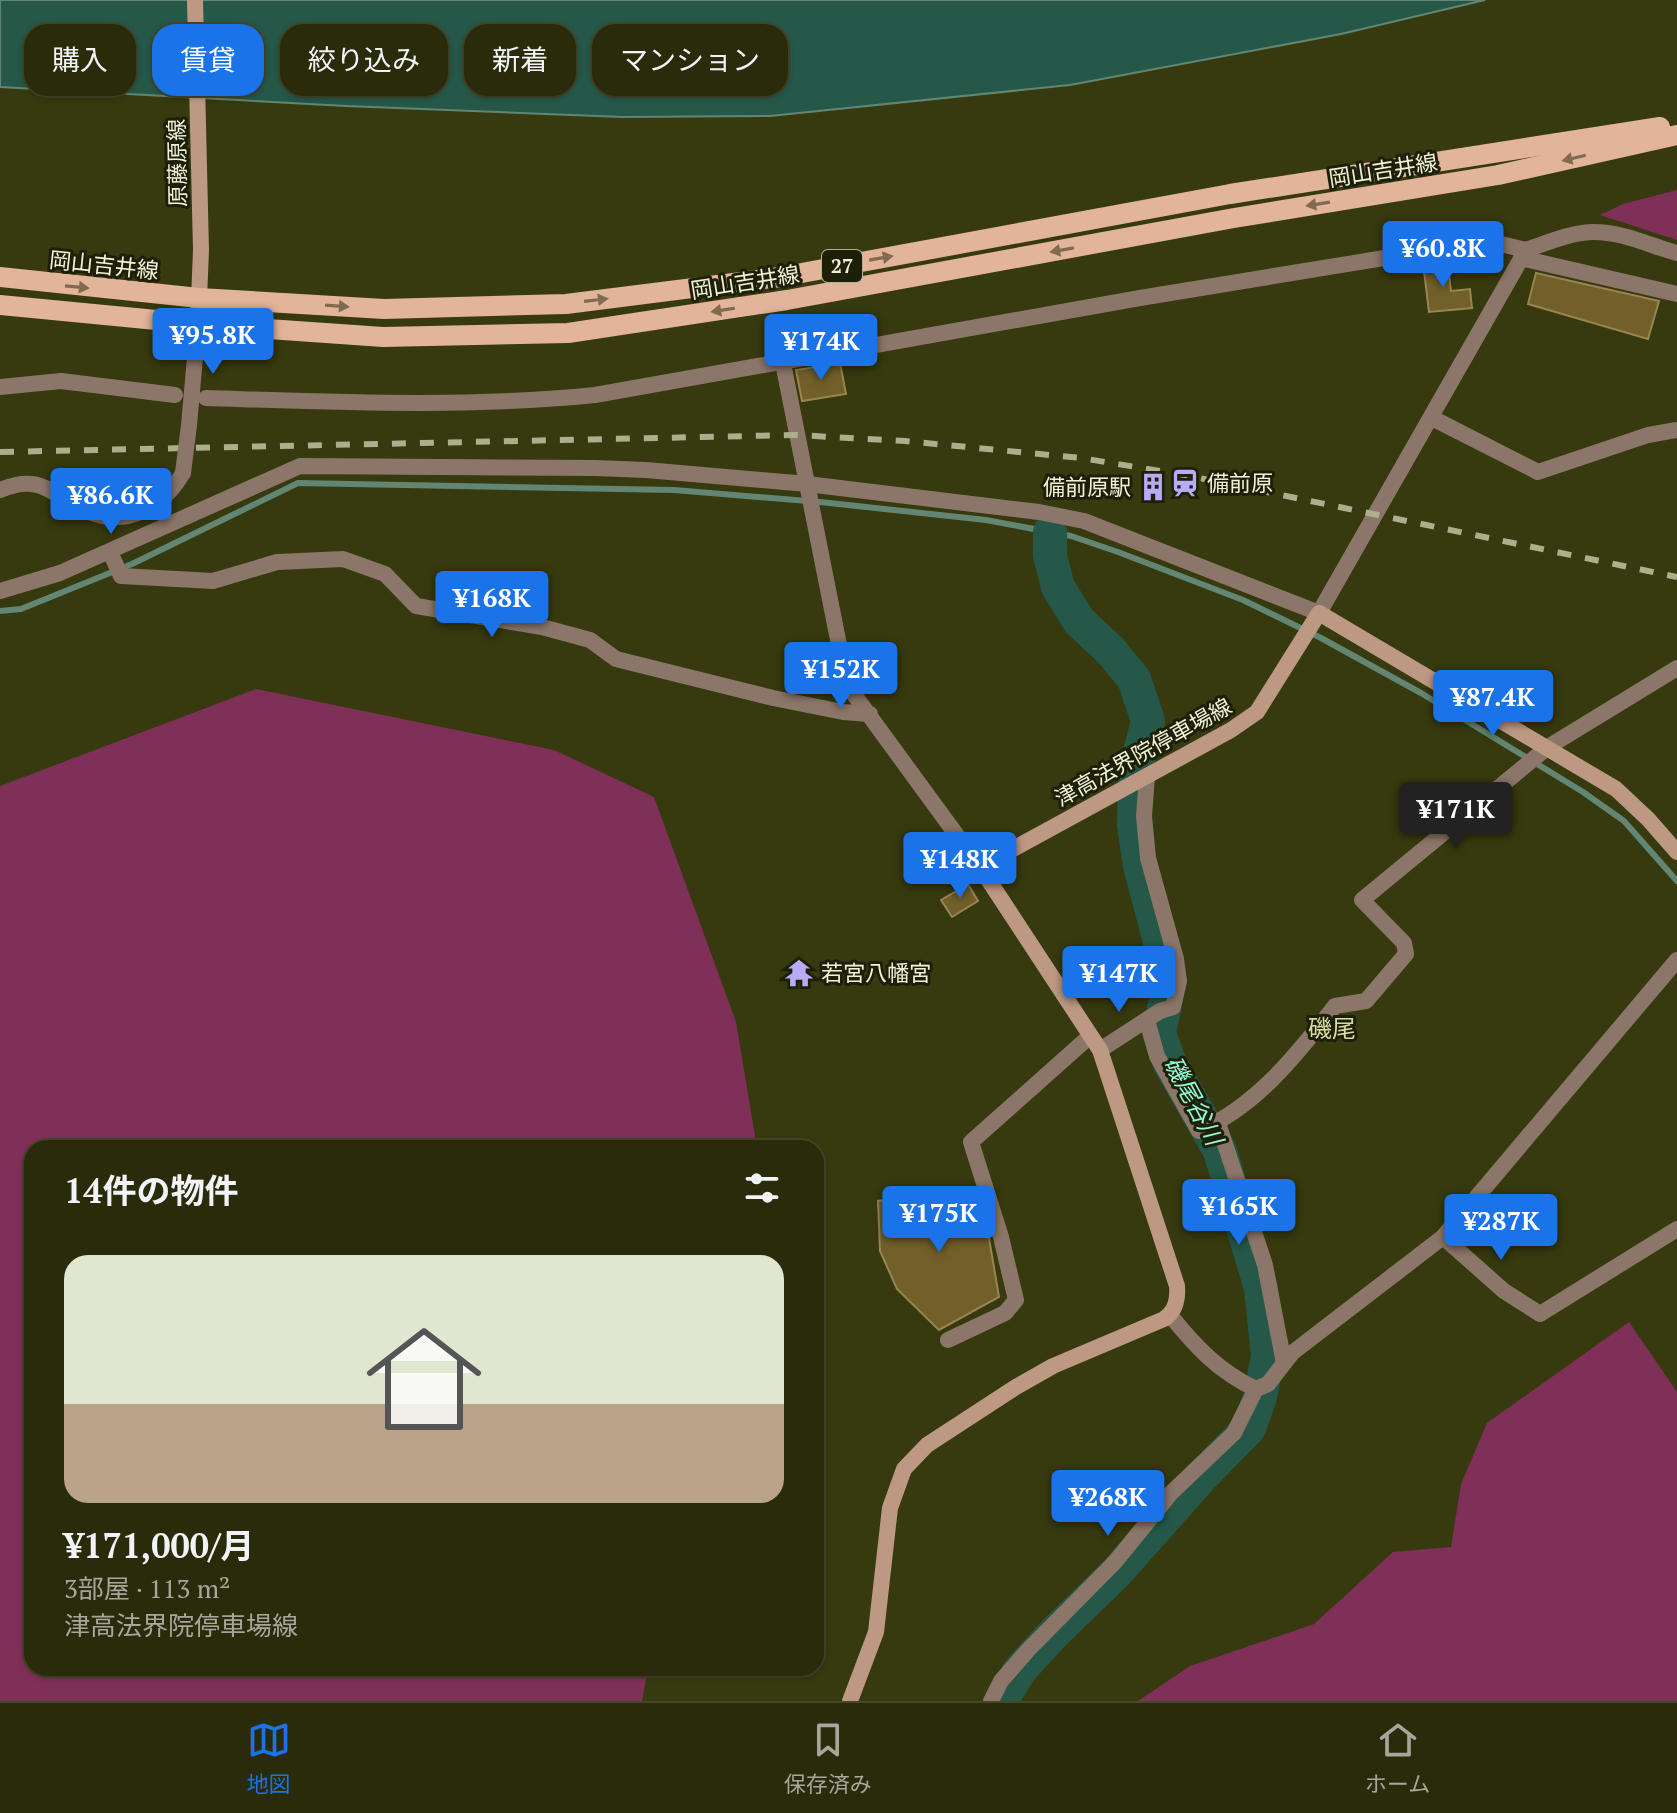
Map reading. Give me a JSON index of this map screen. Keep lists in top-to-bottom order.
{
  "streets": {
    "main road": [
      "原藤原線",
      "岡山吉井線",
      "27",
      "津高法界院停車場線"
    ]
  },
  "crossings": [
    ["原藤原線", "岡山吉井線"]
  ],
  "districts": ["磯尾"],
  "water": ["磯尾谷川"],
  "places": {
    "station": ["備前原"],
    "building": ["備前原駅"],
    "temple": ["若宮八幡宮"]
  },
  "page": {
    "chip": [
      "購入",
      "賃貸",
      "絞り込み",
      "新着",
      "マンション"
    ],
    "price": [
      "¥60.8K",
      "¥95.8K",
      "¥174K",
      "¥86.6K",
      "¥168K",
      "¥152K",
      "¥87.4K",
      "¥171K",
      "¥148K",
      "¥147K",
      "¥165K",
      "¥175K",
      "¥287K",
      "¥268K"
    ],
    "heading": "14件の物件",
    "list": [
      {
        "name": "¥171,000/月",
        "note": "3部屋 · 113 m² · 津高法界院停車場線"
      }
    ],
    "tabs": ["地図", "保存済み", "ホーム"]
  }
}
